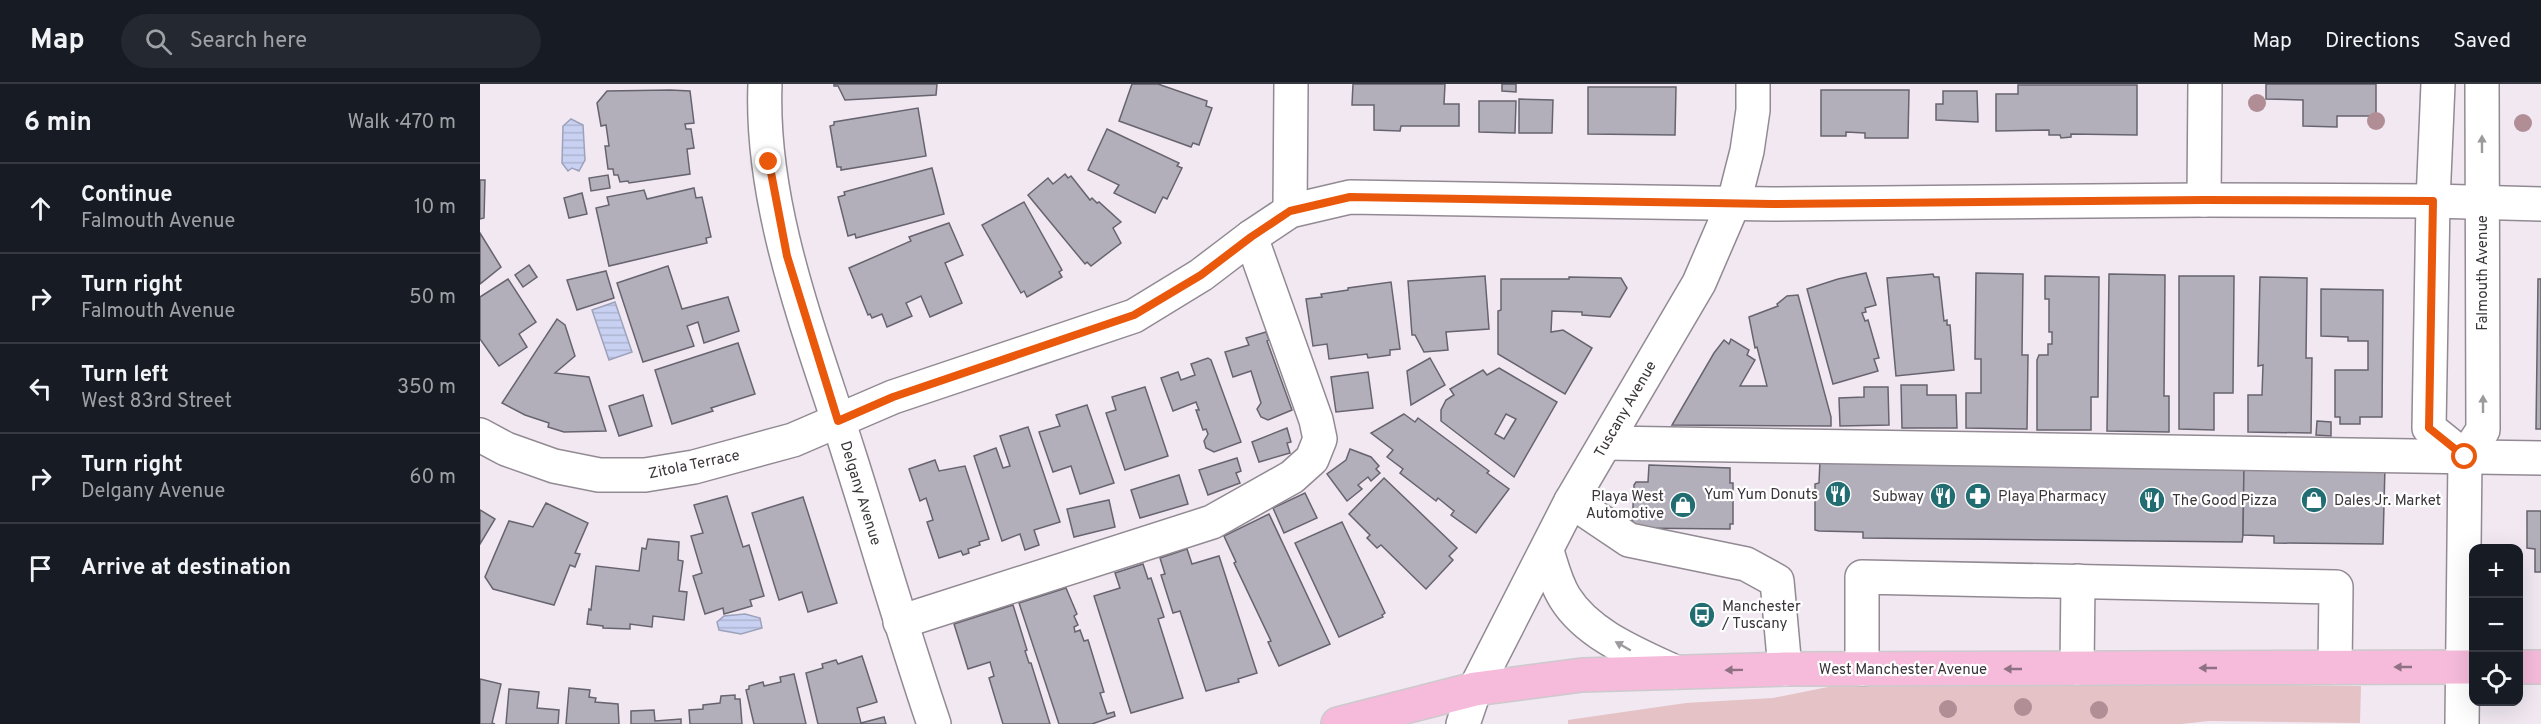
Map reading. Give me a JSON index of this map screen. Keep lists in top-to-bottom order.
{
  "streets": {
    "main road": ["West Manchester Avenue"],
    "street": [
      "Falmouth Avenue",
      "Tuscany Avenue",
      "Zitola Terrace",
      "Delgany Avenue"
    ]
  },
  "crossings": [
    ["Tuscany Avenue", "West Manchester Avenue"],
    ["Zitola Terrace", "Delgany Avenue"]
  ],
  "one_way": ["West Manchester Avenue"],
  "places": {
    "restaurant": ["Yum Yum Donuts", "Subway", "The Good Pizza"],
    "pharmacy": ["Playa Pharmacy"],
    "shop": ["Dales Jr. Market", "Playa West Automotive"],
    "bus stop": ["Manchester / Tuscany"]
  },
  "page": {
    "header": "Map",
    "search": "Search here",
    "nav": ["Map", "Directions", "Saved"],
    "heading": ["6 min", "Walk · 470 m"],
    "list": [
      ["Continue", "Falmouth Avenue", "10 m"],
      ["Turn right", "Falmouth Avenue", "50 m"],
      ["Turn left", "West 83rd Street", "350 m"],
      ["Turn right", "Delgany Avenue", "60 m"],
      "Arrive at destination"
    ],
    "map_buttons": ["+", "−"]
  }
}
